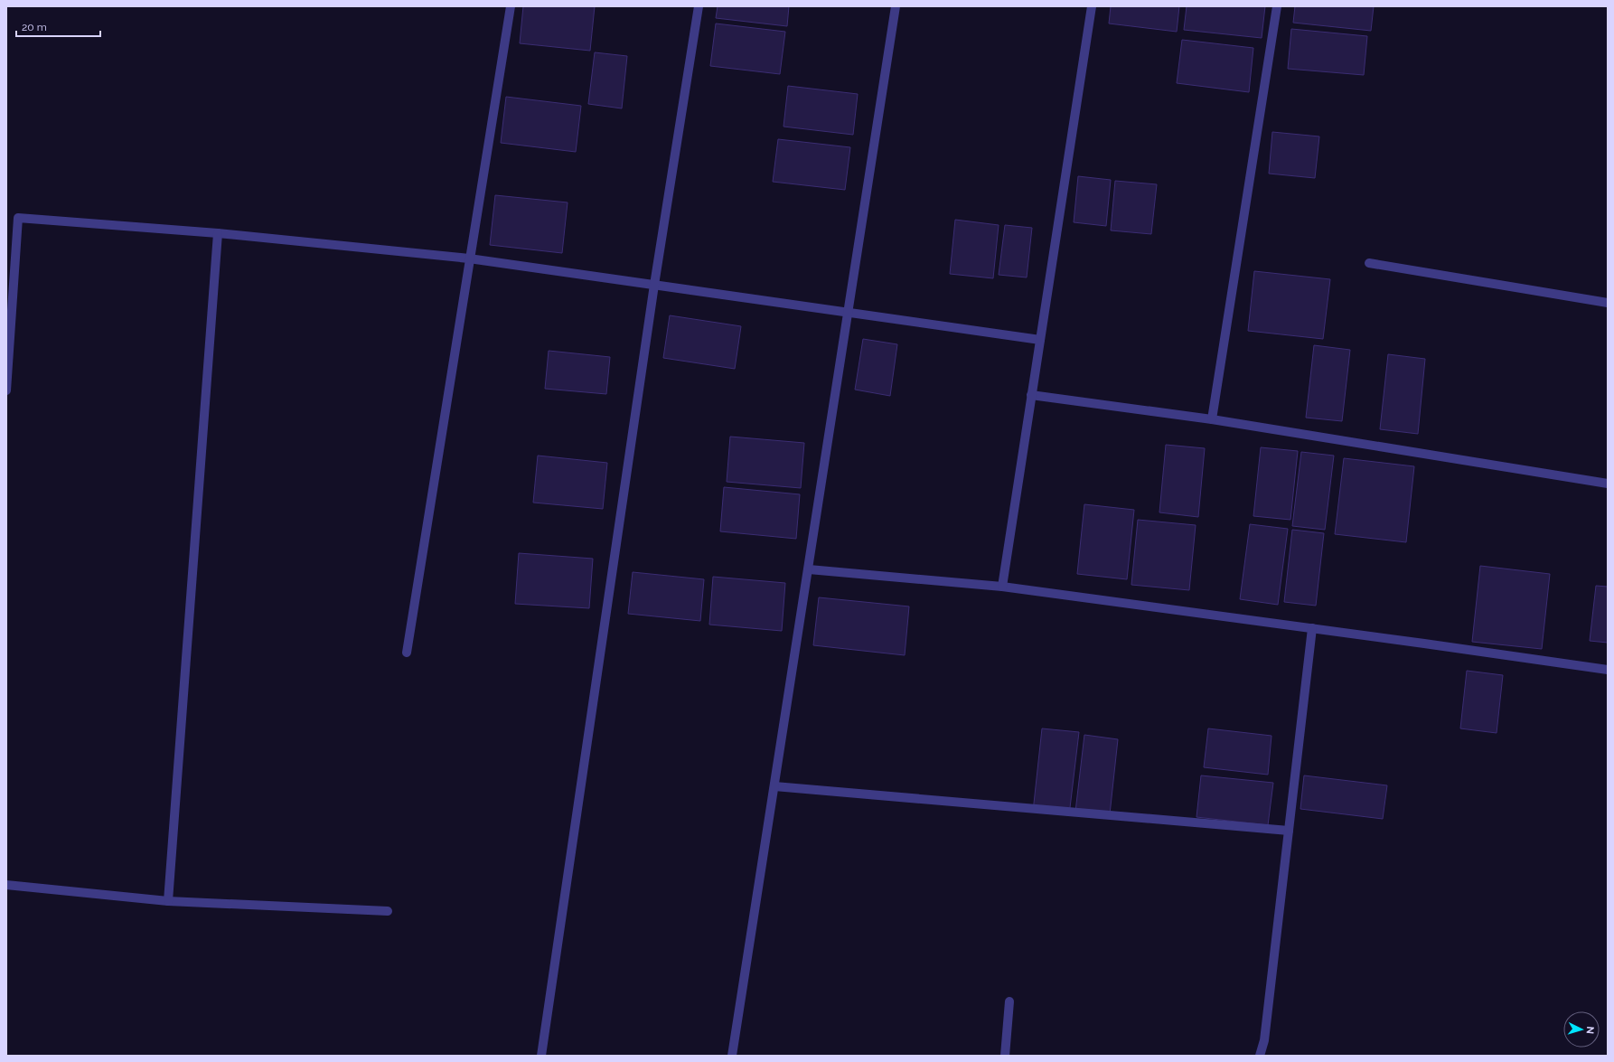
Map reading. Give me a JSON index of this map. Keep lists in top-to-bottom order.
{
  "scale_bar": "20 m",
  "north": "right"
}
